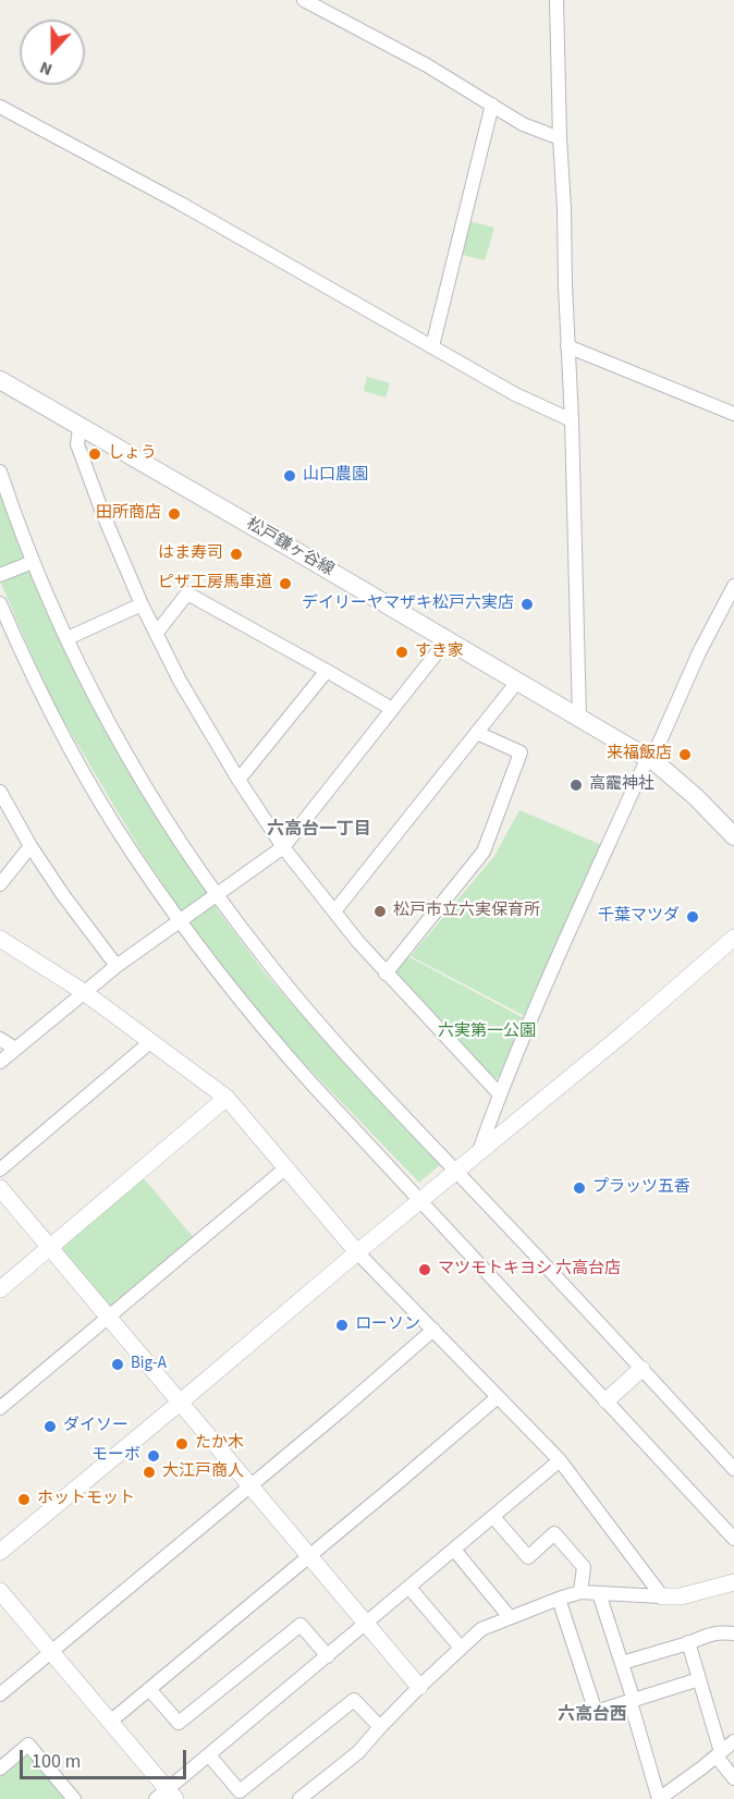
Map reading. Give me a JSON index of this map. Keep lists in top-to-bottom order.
{
  "streets": {
    "main road": ["松戸鎌ヶ谷線"]
  },
  "districts": ["六高台一丁目", "六高台西"],
  "parks": ["六実第一公園"],
  "places": [
    "しょう",
    "山口農園",
    "田所商店",
    "はま寿司",
    "ピザ工房馬車道",
    "デイリーヤマザキ松戸六実店",
    "すき家",
    "来福飯店",
    "高靇神社",
    "松戸市立六実保育所",
    "千葉マツダ",
    "プラッツ五香",
    "マツモトキヨシ 六高台店",
    "ローソン",
    "Big-A",
    "ダイソー",
    "たか木",
    "モーボ",
    "大江戸商人",
    "ホットモット"
  ],
  "scale_bar": "100 m",
  "north": "bottom"
}
